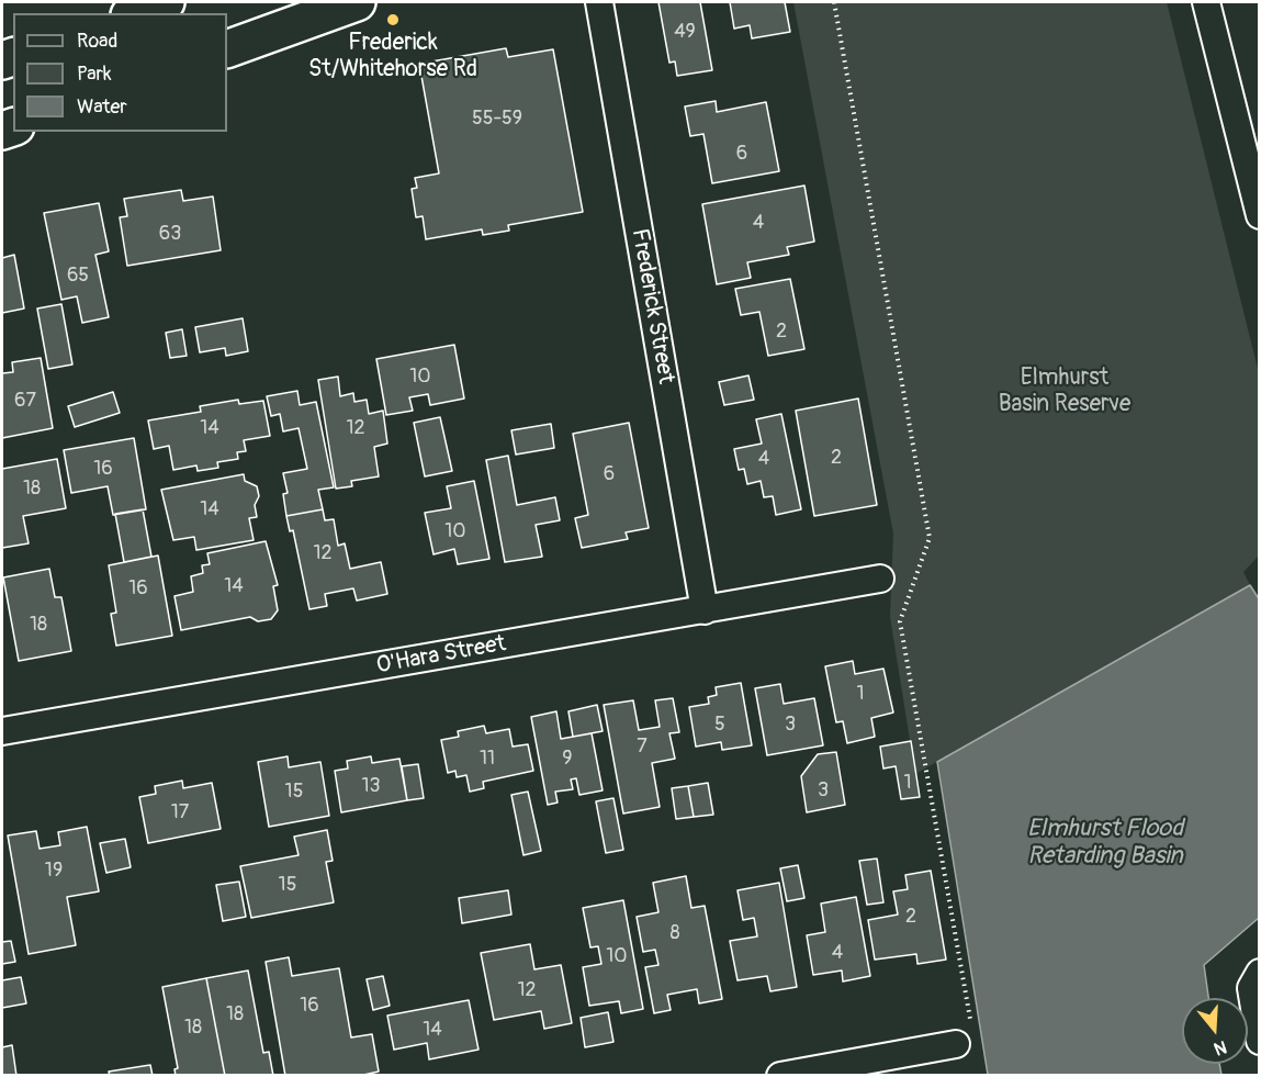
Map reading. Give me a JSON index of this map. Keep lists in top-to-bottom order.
{
  "streets": {
    "street": ["Frederick Street", "O'Hara Street"]
  },
  "crossings": [
    ["Frederick Street", "O'Hara Street"]
  ],
  "water": ["Elmhurst Flood Retarding Basin"],
  "parks": ["Elmhurst Basin Reserve"],
  "places": ["Frederick St/Whitehorse Rd"],
  "house_numbers": [
    "49",
    "55-59",
    "6",
    "4",
    "63",
    "65",
    "2",
    "10",
    "67",
    "14",
    "12",
    "2",
    "4",
    "16",
    "6",
    "18",
    "14",
    "10",
    "12",
    "14",
    "16",
    "18",
    "1",
    "5",
    "3",
    "7",
    "11",
    "9",
    "1",
    "13",
    "3",
    "15",
    "17",
    "19",
    "15",
    "2",
    "8",
    "4",
    "10",
    "12",
    "16",
    "18",
    "18",
    "14"
  ],
  "legend": ["Road", "Park", "Water"],
  "north": "bottom"
}
